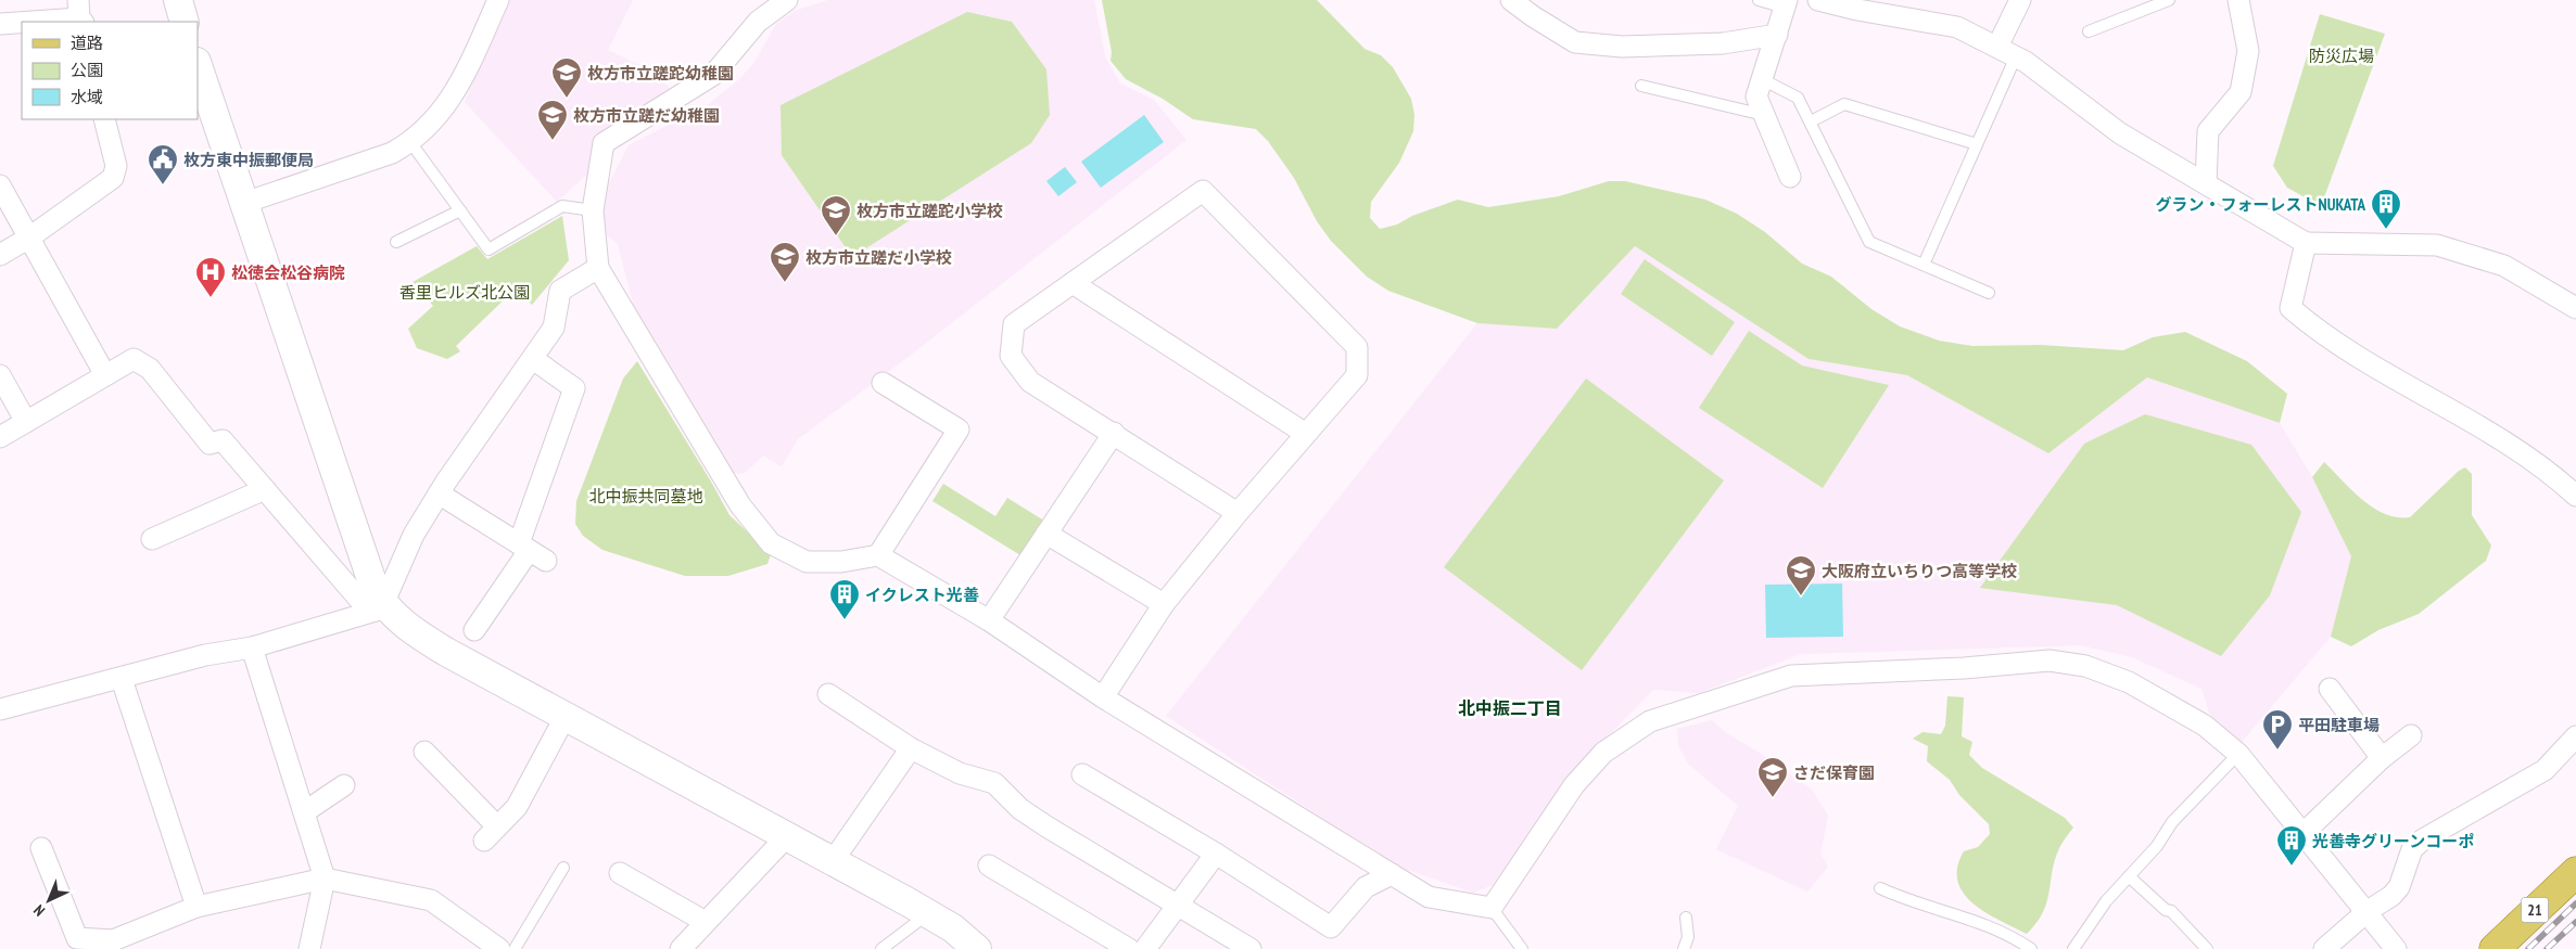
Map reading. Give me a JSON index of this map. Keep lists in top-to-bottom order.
{
  "streets": {
    "main road": ["21"]
  },
  "districts": ["北中振二丁目"],
  "parks": ["防災広場", "香里ヒルズ北公園", "北中振共同墓地"],
  "places": {
    "school or university": [
      "枚方市立蹉跎幼稚園",
      "枚方市立蹉だ幼稚園",
      "枚方市立蹉跎小学校",
      "枚方市立蹉だ小学校",
      "大阪府立いちりつ高等学校",
      "さだ保育園"
    ],
    "public building": ["枚方東中振郵便局"],
    "building": ["グラン・フォーレストNUKATA", "イクレスト光善", "光善寺グリーンコーポ"],
    "hospital": ["松徳会松谷病院"],
    "parking": ["平田駐車場"]
  },
  "legend": ["道路", "公園", "水域"],
  "north": "bottom left"
}
